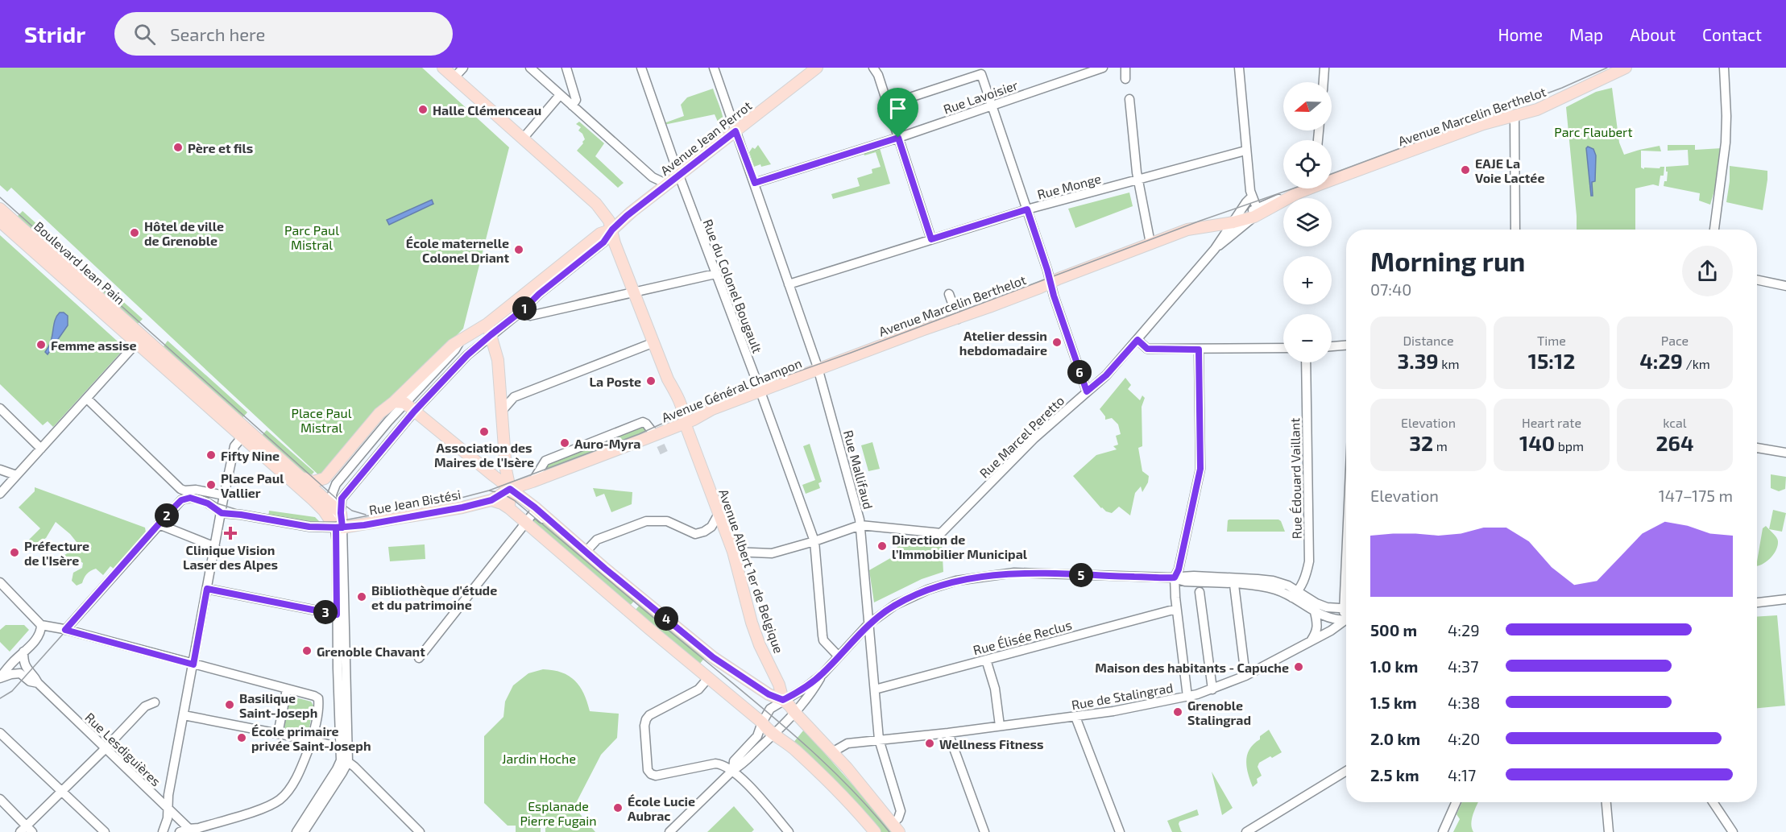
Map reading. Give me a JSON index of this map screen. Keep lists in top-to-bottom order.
{
  "streets": {
    "main road": [
      "Avenue Marcelin Berthelot",
      "Avenue Jean Perrot",
      "Boulevard Jean Pain",
      "Avenue Général Champon",
      "Rue Jean Bistési",
      "Avenue Albert 1er de Belgique"
    ],
    "street": [
      "Rue Lavoisier",
      "Rue Monge",
      "Rue du Colonel Bougault",
      "Rue Marcel Peretto",
      "Rue Mallifaud",
      "Rue Édouard Vaillant",
      "Rue Élisée Reclus",
      "Rue de Stalingrad",
      "Rue Lesdiguières"
    ]
  },
  "crossings": [
    ["Rue Lavoisier", "Rue Mallifaud"],
    ["Avenue Marcelin Berthelot", "Avenue Général Champon"],
    ["Avenue Marcelin Berthelot", "Rue Marcel Peretto"],
    ["Avenue Marcelin Berthelot", "Rue Mallifaud"],
    ["Avenue Jean Perrot", "Rue du Colonel Bougault"],
    ["Avenue Jean Perrot", "Rue Mallifaud"],
    ["Avenue Jean Perrot", "Avenue Albert 1er de Belgique"],
    ["Rue Monge", "Rue Mallifaud"],
    ["Boulevard Jean Pain", "Rue Jean Bistési"],
    ["Rue du Colonel Bougault", "Avenue Général Champon"],
    ["Avenue Général Champon", "Rue Mallifaud"],
    ["Avenue Général Champon", "Rue Jean Bistési"],
    ["Avenue Général Champon", "Avenue Albert 1er de Belgique"],
    ["Rue Marcel Peretto", "Rue Mallifaud"],
    ["Rue Mallifaud", "Rue Élisée Reclus"],
    ["Rue Mallifaud", "Rue de Stalingrad"]
  ],
  "parks": [
    "Parc Flaubert",
    "Parc Paul Mistral",
    "Place Paul Mistral",
    "Jardin Hoche",
    "Esplanade Pierre Fugain"
  ],
  "places": {
    "other": [
      "Halle Clémenceau",
      "Père et fils",
      "EAJE La Voie Lactée",
      "Hôtel de ville de Grenoble",
      "École maternelle Colonel Driant",
      "Atelier dessin hebdomadaire",
      "Femme assise",
      "La Poste",
      "Association des Maires de l'Isère",
      "Auro-Myra",
      "Fifty Nine",
      "Place Paul Vallier",
      "Direction de l’Immobilier Municipal",
      "Préfecture de l'Isère",
      "Bibliothèque d'étude et du patrimoine",
      "Grenoble Chavant",
      "Maison des habitants - Capuche",
      "Basilique Saint-Joseph",
      "Grenoble Stalingrad",
      "École primaire privée Saint-Joseph",
      "Wellness Fitness",
      "École Lucie Aubrac"
    ],
    "health": ["Clinique Vision Laser des Alpes"]
  },
  "north": "left",
  "page": {
    "header": "Stridr",
    "search": "Search here",
    "nav": [
      "Home",
      "Map",
      "About",
      "Contact"
    ],
    "map_buttons": ["+", "−"],
    "heading": ["Morning run", "07:40"],
    "pins": [
      "1",
      "6",
      "2",
      "5",
      "3",
      "4"
    ],
    "stats": [
      ["Distance", "3.39 km"],
      ["Time", "15:12"],
      ["Pace", "4:29 /km"],
      ["Elevation", "32 m"],
      ["Heart rate", "140 bpm"],
      ["kcal", "264"]
    ],
    "chart": ["Elevation", "147–175 m"],
    "list": [
      {
        "name": "500 m",
        "note": "4:29"
      },
      {
        "name": "1.0 km",
        "note": "4:37"
      },
      {
        "name": "1.5 km",
        "note": "4:38"
      },
      {
        "name": "2.0 km",
        "note": "4:20"
      },
      {
        "name": "2.5 km",
        "note": "4:17"
      }
    ]
  }
}
